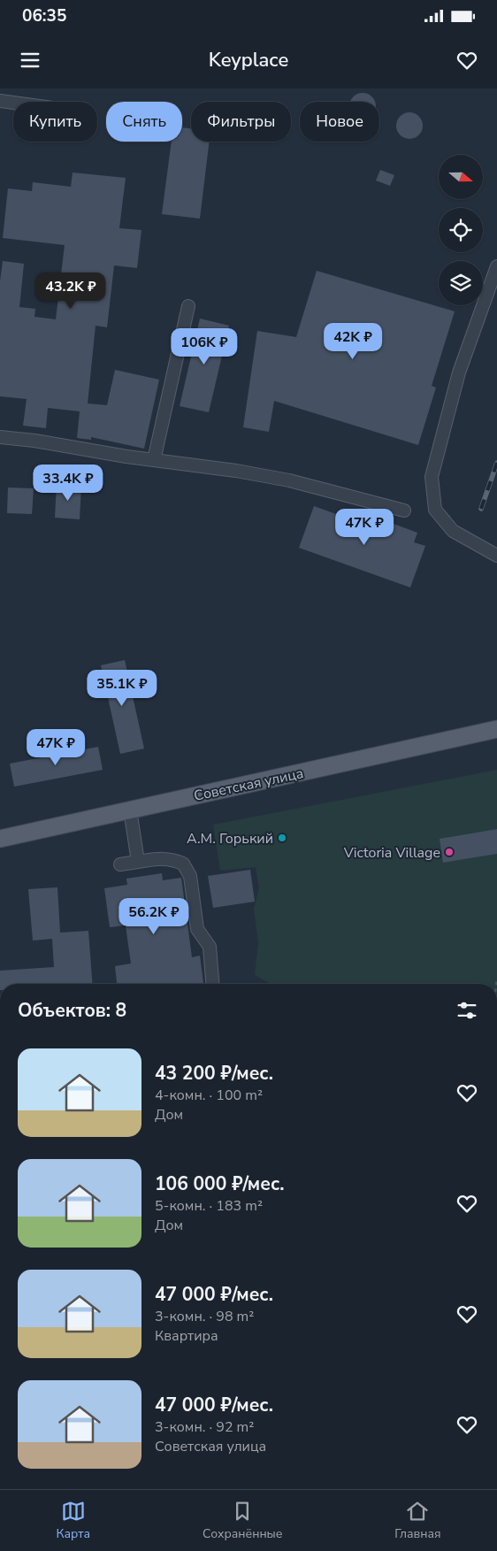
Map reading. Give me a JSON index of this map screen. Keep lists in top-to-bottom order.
{
  "streets": {
    "main road": ["Советская улица"]
  },
  "places": ["А.М. Горький", "Victoria Village"],
  "north": "right",
  "page": {
    "status": "06:35",
    "header": "Keyplace",
    "chip": [
      "Купить",
      "Снять",
      "Фильтры",
      "Новое"
    ],
    "price": [
      "43.2K ₽",
      "42K ₽",
      "106K ₽",
      "33.4K ₽",
      "47K ₽",
      "35.1K ₽",
      "47K ₽",
      "56.2K ₽"
    ],
    "heading": "Объектов: 8",
    "list": [
      {
        "name": "43 200 ₽/мес.",
        "note": "4-комн. · 100 m² · Дом"
      },
      {
        "name": "106 000 ₽/мес.",
        "note": "5-комн. · 183 m² · Дом"
      },
      {
        "name": "47 000 ₽/мес.",
        "note": "3-комн. · 98 m² · Квартира"
      },
      {
        "name": "47 000 ₽/мес.",
        "note": "3-комн. · 92 m² · Советская улица"
      }
    ],
    "tabs": ["Карта", "Сохранённые", "Главная"]
  }
}
